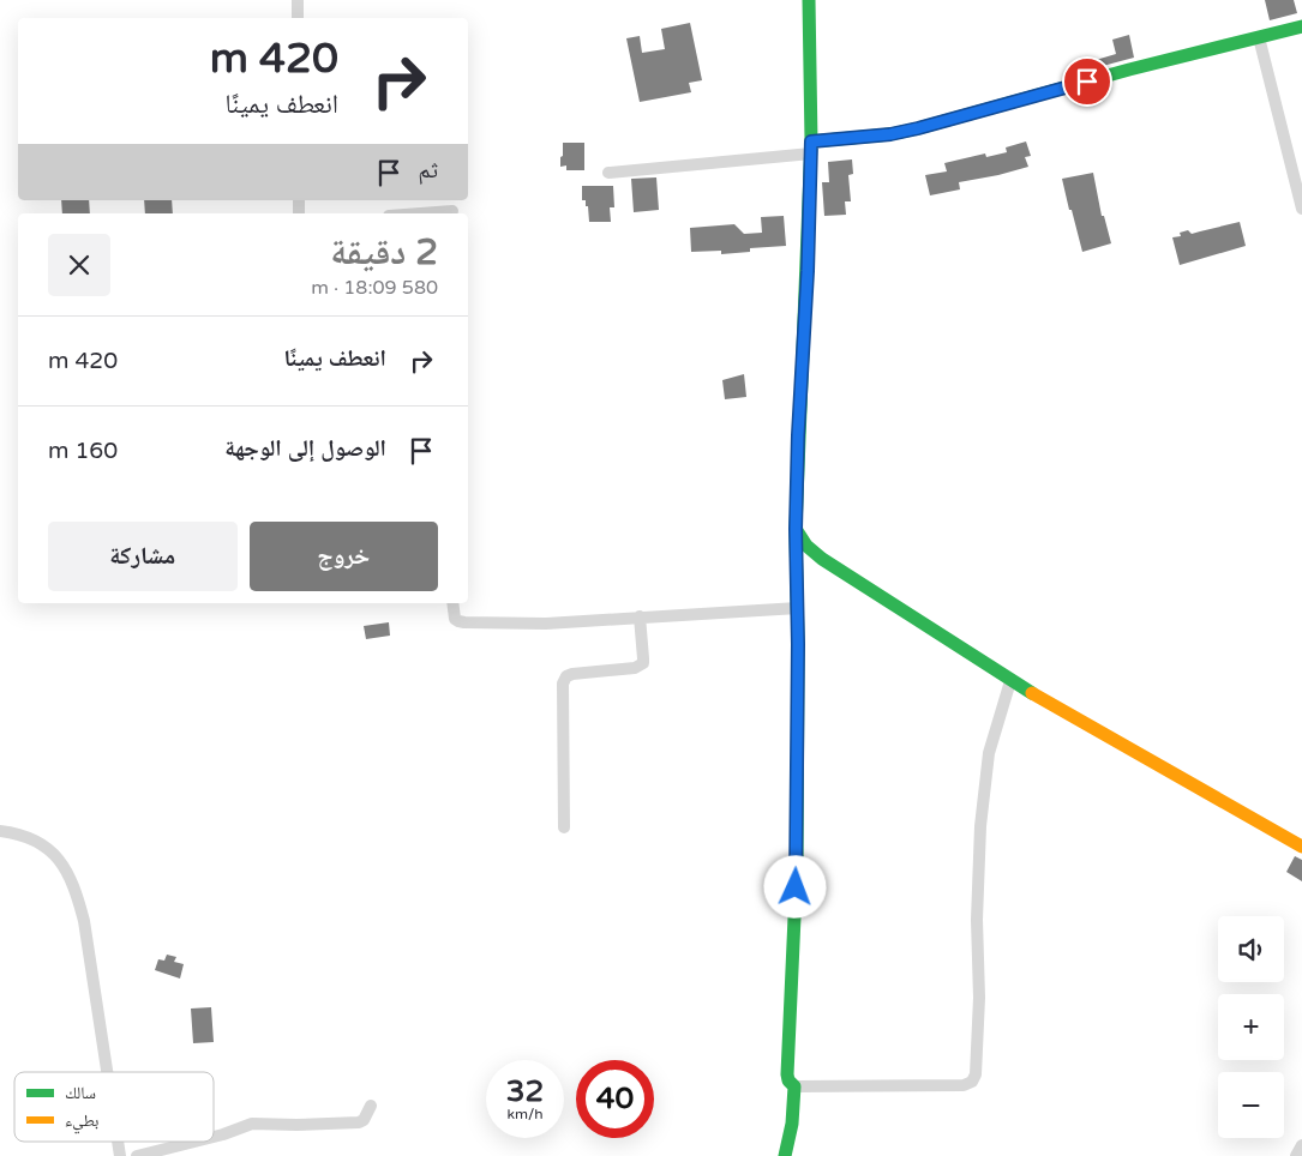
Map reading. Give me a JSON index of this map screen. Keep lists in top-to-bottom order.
{
  "legend": ["سالك", "بطيء"],
  "page": {
    "turn": ["420 m", "انعطف يمينًا"],
    "then": "ثم",
    "heading": ["2 دقيقة", "580 m · 18:09"],
    "list": [
      {
        "name": "انعطف يمينًا",
        "value": "420 m"
      },
      {
        "name": "الوصول إلى الوجهة",
        "value": "160 m"
      }
    ],
    "buttons": ["خروج", "مشاركة"],
    "map_buttons": ["+", "−"],
    "speed": "32 km/h",
    "limit": "40"
  }
}
